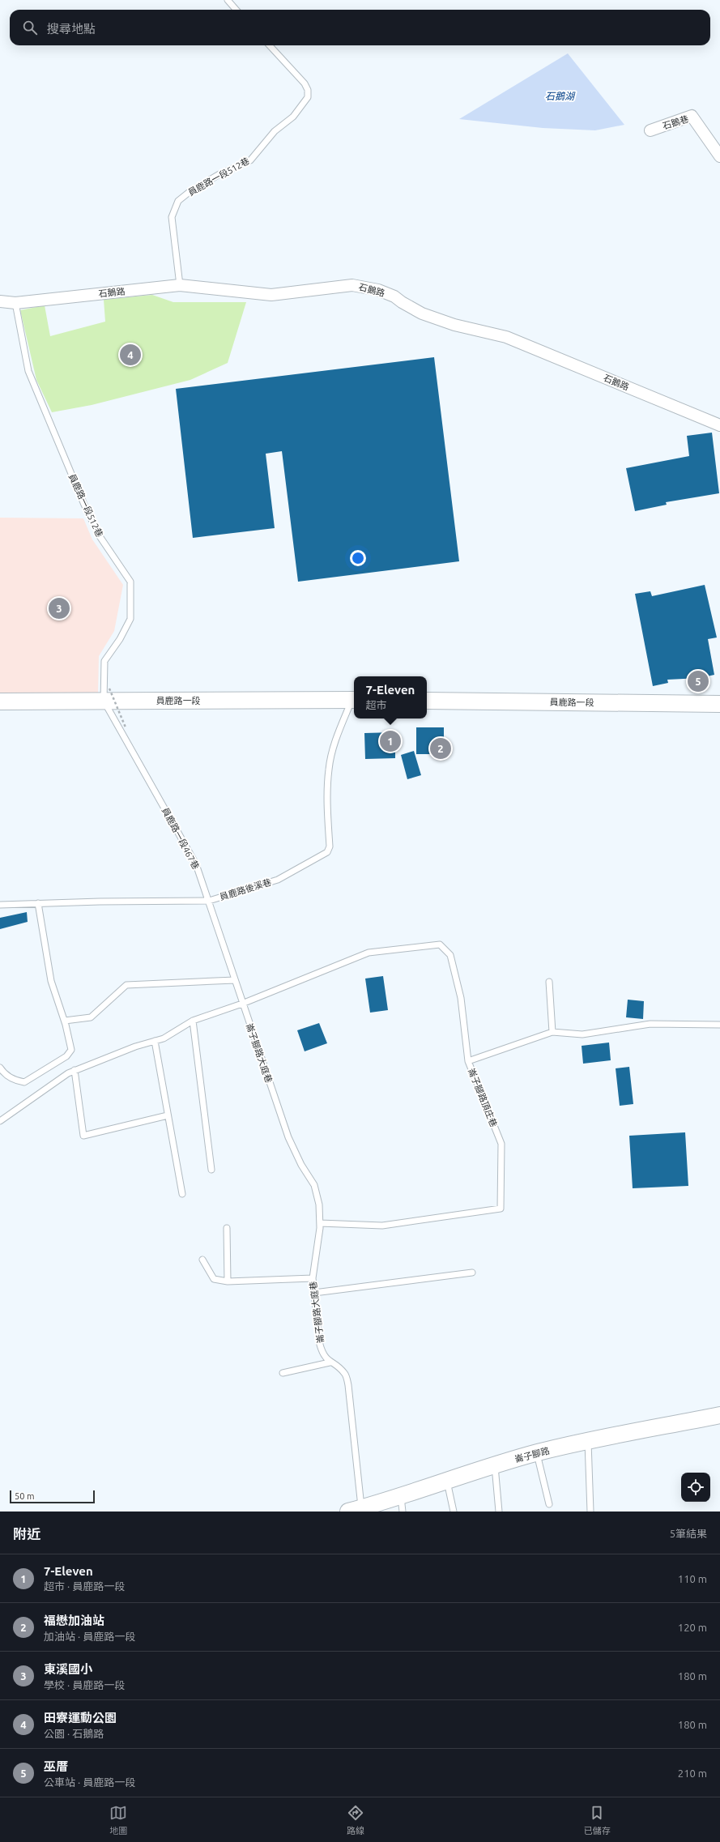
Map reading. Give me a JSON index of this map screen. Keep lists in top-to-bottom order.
{
  "streets": {
    "main road": ["員鹿路一段", "崙子腳路"],
    "street": ["石鵝巷", "石鵝路"],
    "lane": [
      "員鹿路一段512巷",
      "員鹿路一段467巷",
      "員鹿路後溪巷",
      "崙子腳路大庭巷",
      "崙子腳路頂庄巷"
    ]
  },
  "crossings": [
    ["員鹿路一段512巷", "石鵝路"],
    ["員鹿路一段512巷", "員鹿路一段"],
    ["員鹿路一段512巷", "員鹿路一段467巷"],
    ["員鹿路一段", "員鹿路一段467巷"],
    ["員鹿路一段", "員鹿路後溪巷"],
    ["員鹿路一段467巷", "員鹿路後溪巷"],
    ["員鹿路一段467巷", "崙子腳路大庭巷"],
    ["崙子腳路大庭巷", "崙子腳路頂庄巷"],
    ["崙子腳路大庭巷", "崙子腳路"]
  ],
  "water": ["石鵝湖"],
  "scale_bar": "50 m",
  "page": {
    "search": "搜尋地點",
    "pins": [
      "4",
      "3",
      "5",
      "1",
      "2"
    ],
    "popup": ["7-Eleven", "超市"],
    "scale": "50 m",
    "heading": ["附近", "5筆結果"],
    "list": [
      {
        "mark": "1",
        "name": "7-Eleven",
        "note": "超市 · 員鹿路一段",
        "value": "110 m"
      },
      {
        "mark": "2",
        "name": "福懋加油站",
        "note": "加油站 · 員鹿路一段",
        "value": "120 m"
      },
      {
        "mark": "3",
        "name": "東溪國小",
        "note": "學校 · 員鹿路一段",
        "value": "180 m"
      },
      {
        "mark": "4",
        "name": "田寮運動公園",
        "note": "公園 · 石鵝路",
        "value": "180 m"
      },
      {
        "mark": "5",
        "name": "巫厝",
        "note": "公車站 · 員鹿路一段",
        "value": "210 m"
      }
    ],
    "nav": ["地圖", "路線", "已儲存"]
  }
}
